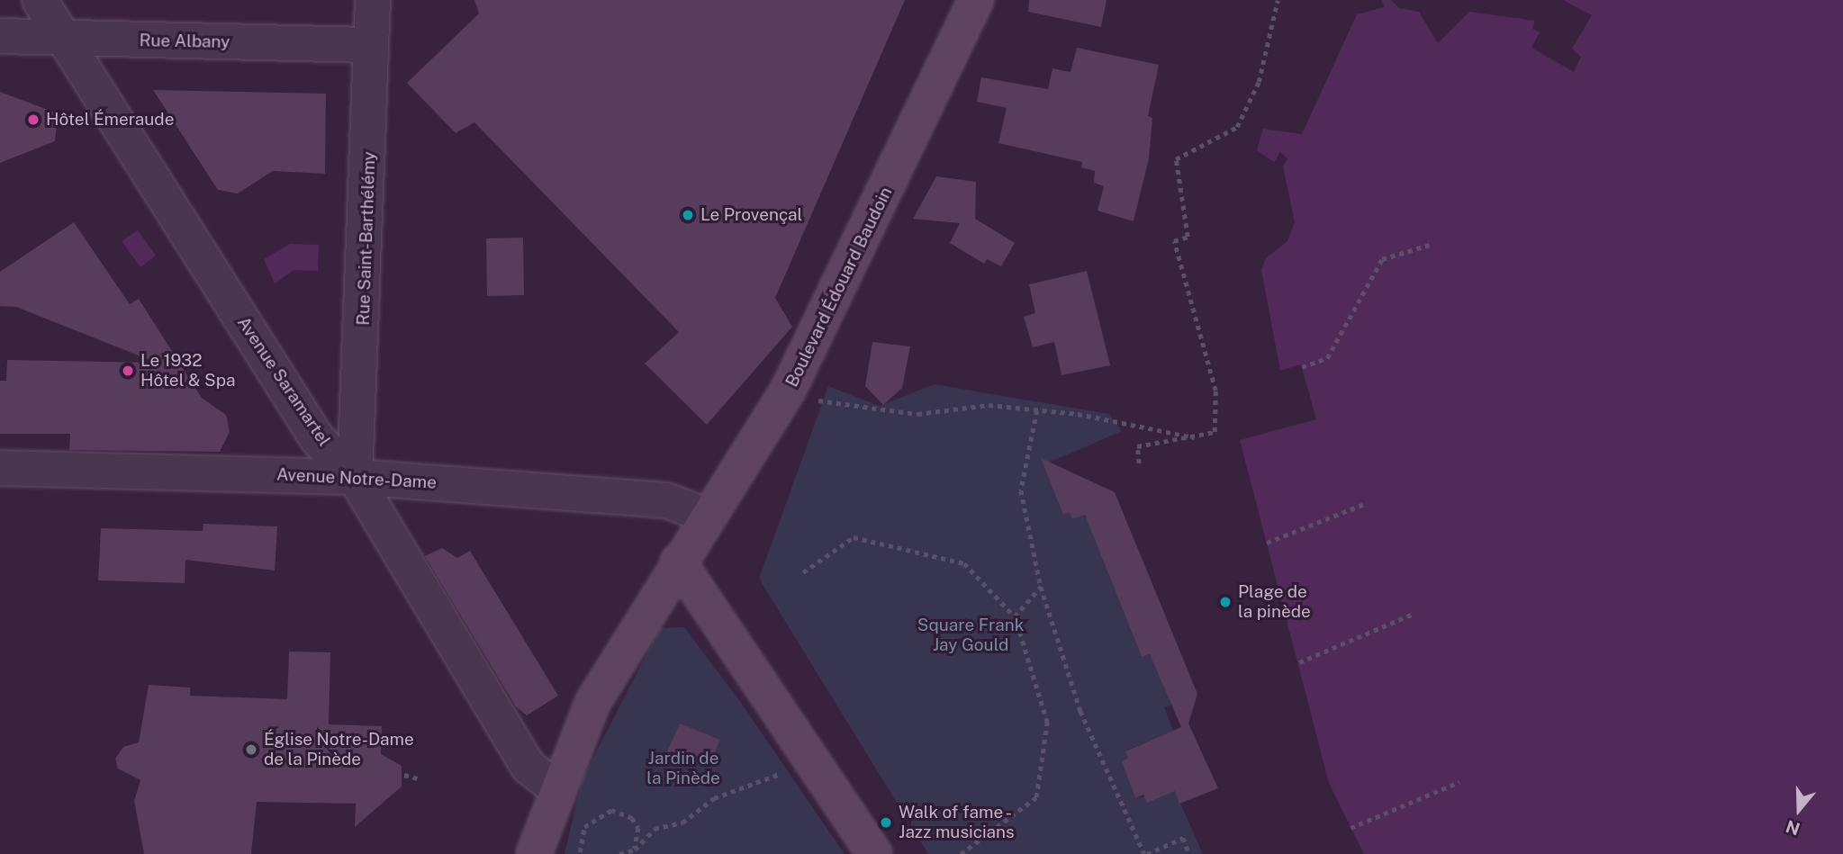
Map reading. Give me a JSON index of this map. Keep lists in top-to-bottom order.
{
  "streets": {
    "street": [
      "Rue Albany",
      "Rue Saint-Barthélémy",
      "Boulevard Édouard Baudoin",
      "Avenue Saramartel",
      "Avenue Notre-Dame"
    ]
  },
  "crossings": [
    ["Rue Albany", "Rue Saint-Barthélémy"],
    ["Rue Albany", "Avenue Saramartel"],
    ["Rue Saint-Barthélémy", "Avenue Saramartel"],
    ["Rue Saint-Barthélémy", "Avenue Notre-Dame"],
    ["Boulevard Édouard Baudoin", "Avenue Saramartel"],
    ["Boulevard Édouard Baudoin", "Avenue Notre-Dame"],
    ["Avenue Saramartel", "Avenue Notre-Dame"]
  ],
  "parks": ["Square Frank Jay Gould", "Jardin de la Pinède"],
  "places": [
    "Hôtel Émeraude",
    "Le Provençal",
    "Le 1932 Hôtel & Spa",
    "Plage de la pinède",
    "Église Notre-Dame de la Pinède",
    "Walk of fame - Jazz musicians"
  ],
  "north": "bottom"
}
